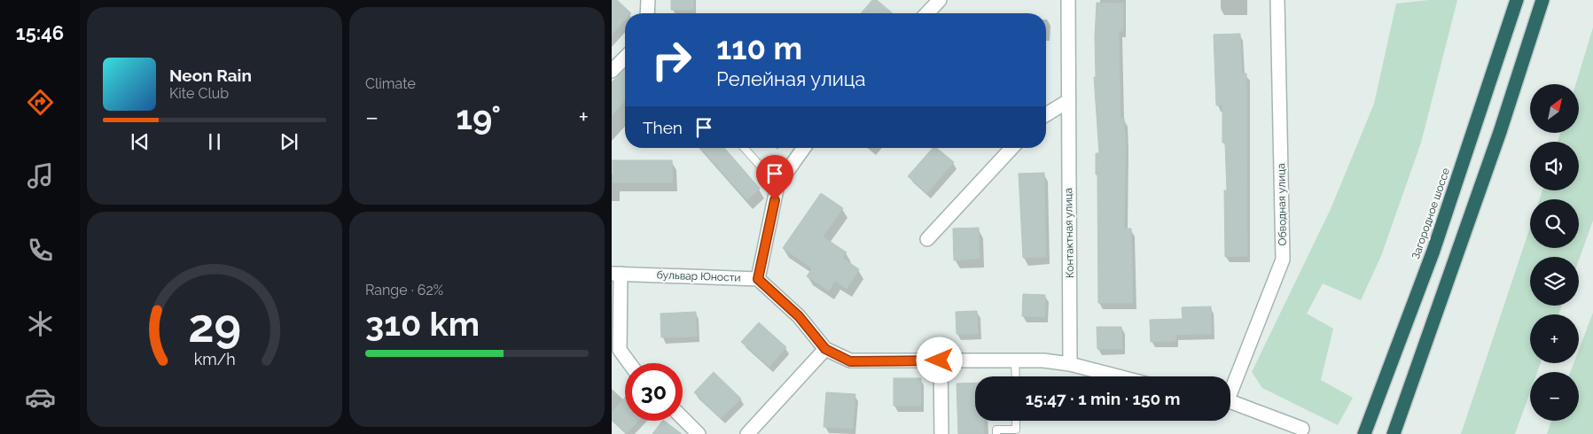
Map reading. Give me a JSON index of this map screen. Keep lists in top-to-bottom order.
{
  "streets": {
    "highway": ["Загородное шоссе"],
    "street": ["Обводная улица", "Контактная улица", "бульвар Юности"]
  },
  "north": "top right",
  "page": {
    "tabs": "15:46",
    "tile": [
      "Climate",
      ["Range · 62%", "310 km"]
    ],
    "turn": ["110 m", "Релейная улица"],
    "song": ["Neon Rain", "Kite Club"],
    "map_buttons": ["+", "−"],
    "heat": ["−", "19°", "+"],
    "then": "Then",
    "limit": "30",
    "trip": "15:47 · 1 min · 150 m",
    "gauge": ["29", "km/h"]
  }
}
